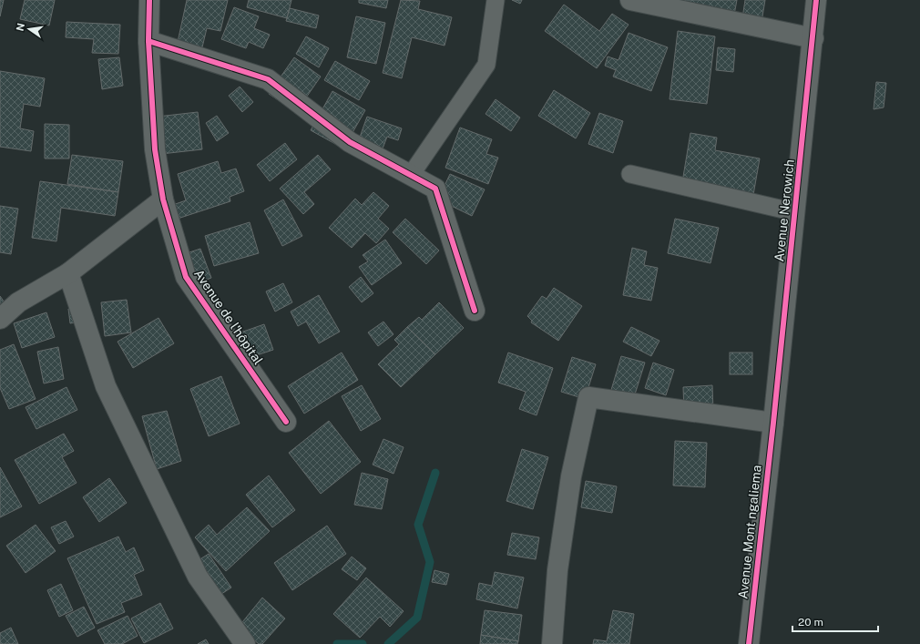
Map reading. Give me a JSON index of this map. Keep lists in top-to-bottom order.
{
  "streets": {
    "street": ["Avenue Nerowich", "Avenue de l'hôpital", "Avenue Mont ngaliema"]
  },
  "crossings": [
    ["Avenue Nerowich", "Avenue Mont ngaliema"]
  ],
  "scale_bar": "20 m",
  "north": "left"
}
